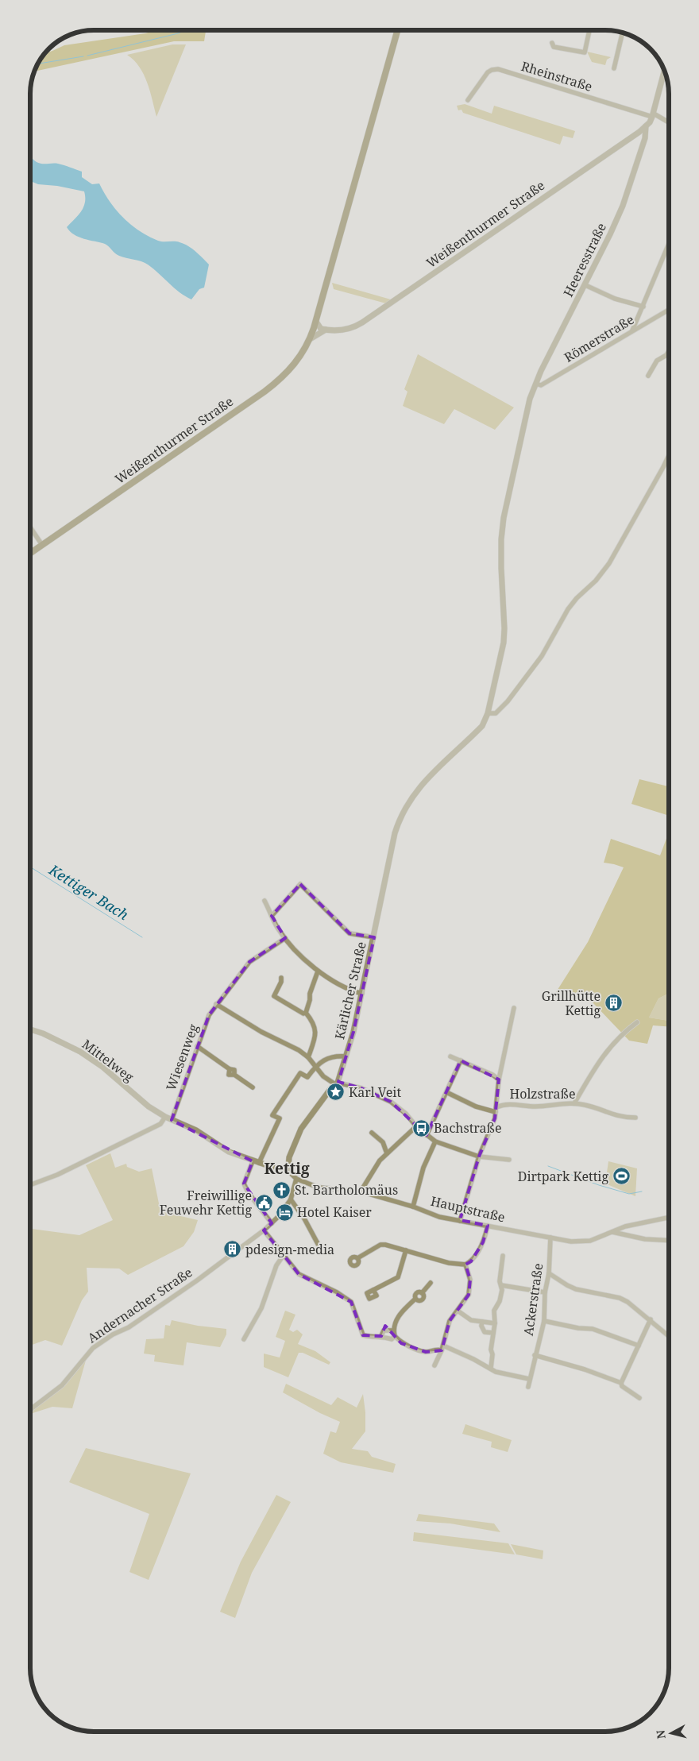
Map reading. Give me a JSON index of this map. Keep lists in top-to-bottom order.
{
  "streets": {
    "main road": ["Weißenthurmer Straße"],
    "street": [
      "Rheinstraße",
      "Heeresstraße",
      "Römerstraße",
      "Kärlicher Straße",
      "Wiesenweg",
      "Mittelweg",
      "Holzstraße",
      "Hauptstraße",
      "Ackerstraße",
      "Andernacher Straße"
    ]
  },
  "crossings": [
    ["Weißenthurmer Straße", "Heeresstraße"],
    ["Heeresstraße", "Römerstraße"],
    ["Heeresstraße", "Kärlicher Straße"],
    ["Wiesenweg", "Mittelweg"],
    ["Holzstraße", "Hauptstraße"],
    ["Hauptstraße", "Ackerstraße"],
    ["Hauptstraße", "Andernacher Straße"]
  ],
  "districts": ["Kettig"],
  "water": ["Kettiger Bach"],
  "places": {
    "building": ["Grillhütte Kettig", "pdesign-media"],
    "place": ["Karl Veit"],
    "bus stop": ["Bachstraße"],
    "sports": ["Dirtpark Kettig"],
    "church": ["St. Bartholomäus"],
    "public building": ["Freiwillige Feuwehr Kettig"],
    "hotel": ["Hotel Kaiser"]
  },
  "north": "left"
}
